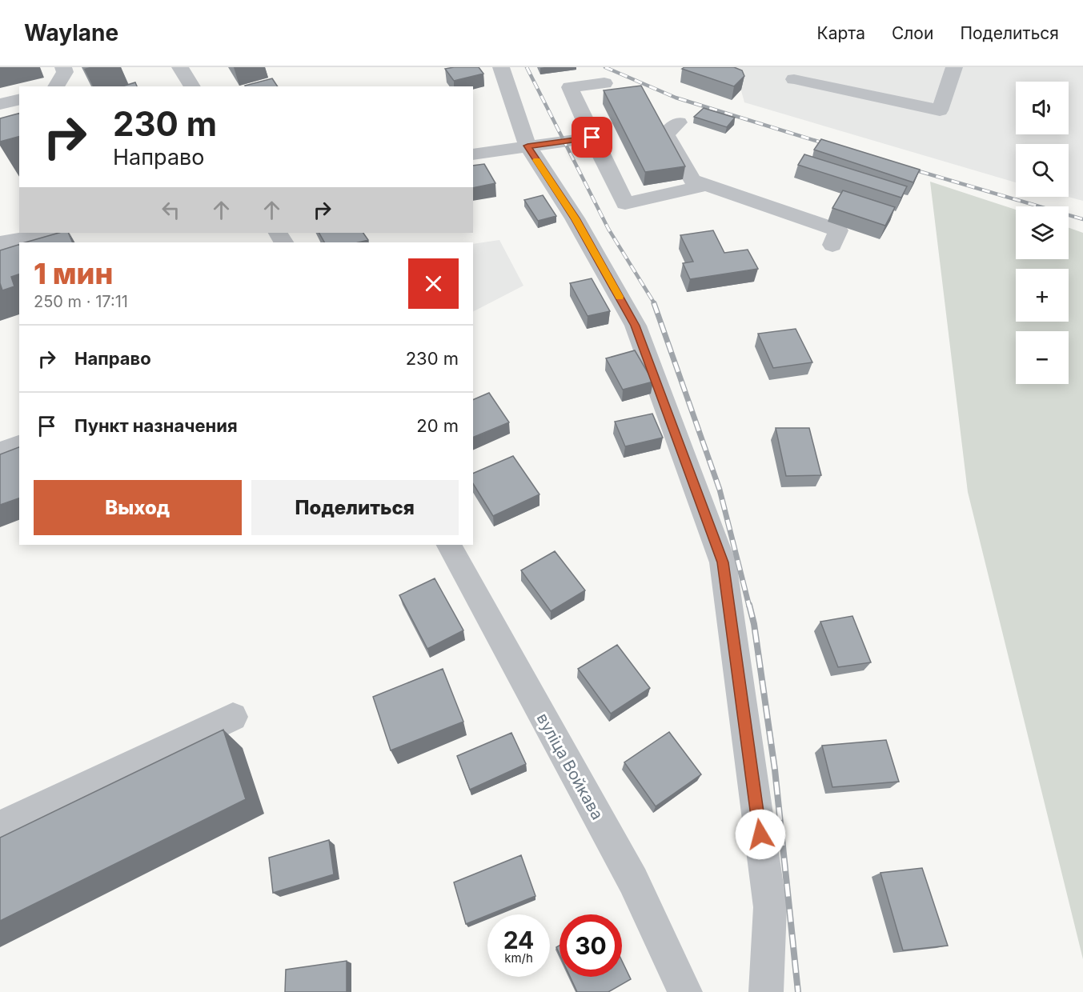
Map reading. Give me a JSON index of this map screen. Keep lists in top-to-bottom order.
{
  "streets": {
    "street": ["вуліца Войкава"]
  },
  "page": {
    "header": "Waylane",
    "nav": ["Карта", "Слои", "Поделиться"],
    "map_buttons": ["+", "−"],
    "turn": ["230 m", "Направо"],
    "heading": ["1 мин", "250 m · 17:11"],
    "list": [
      {
        "name": "Направо",
        "value": "230 m"
      },
      {
        "name": "Пункт назначения",
        "value": "20 m"
      }
    ],
    "buttons": ["Выход", "Поделиться"],
    "speed": "24 km/h",
    "limit": "30"
  }
}
